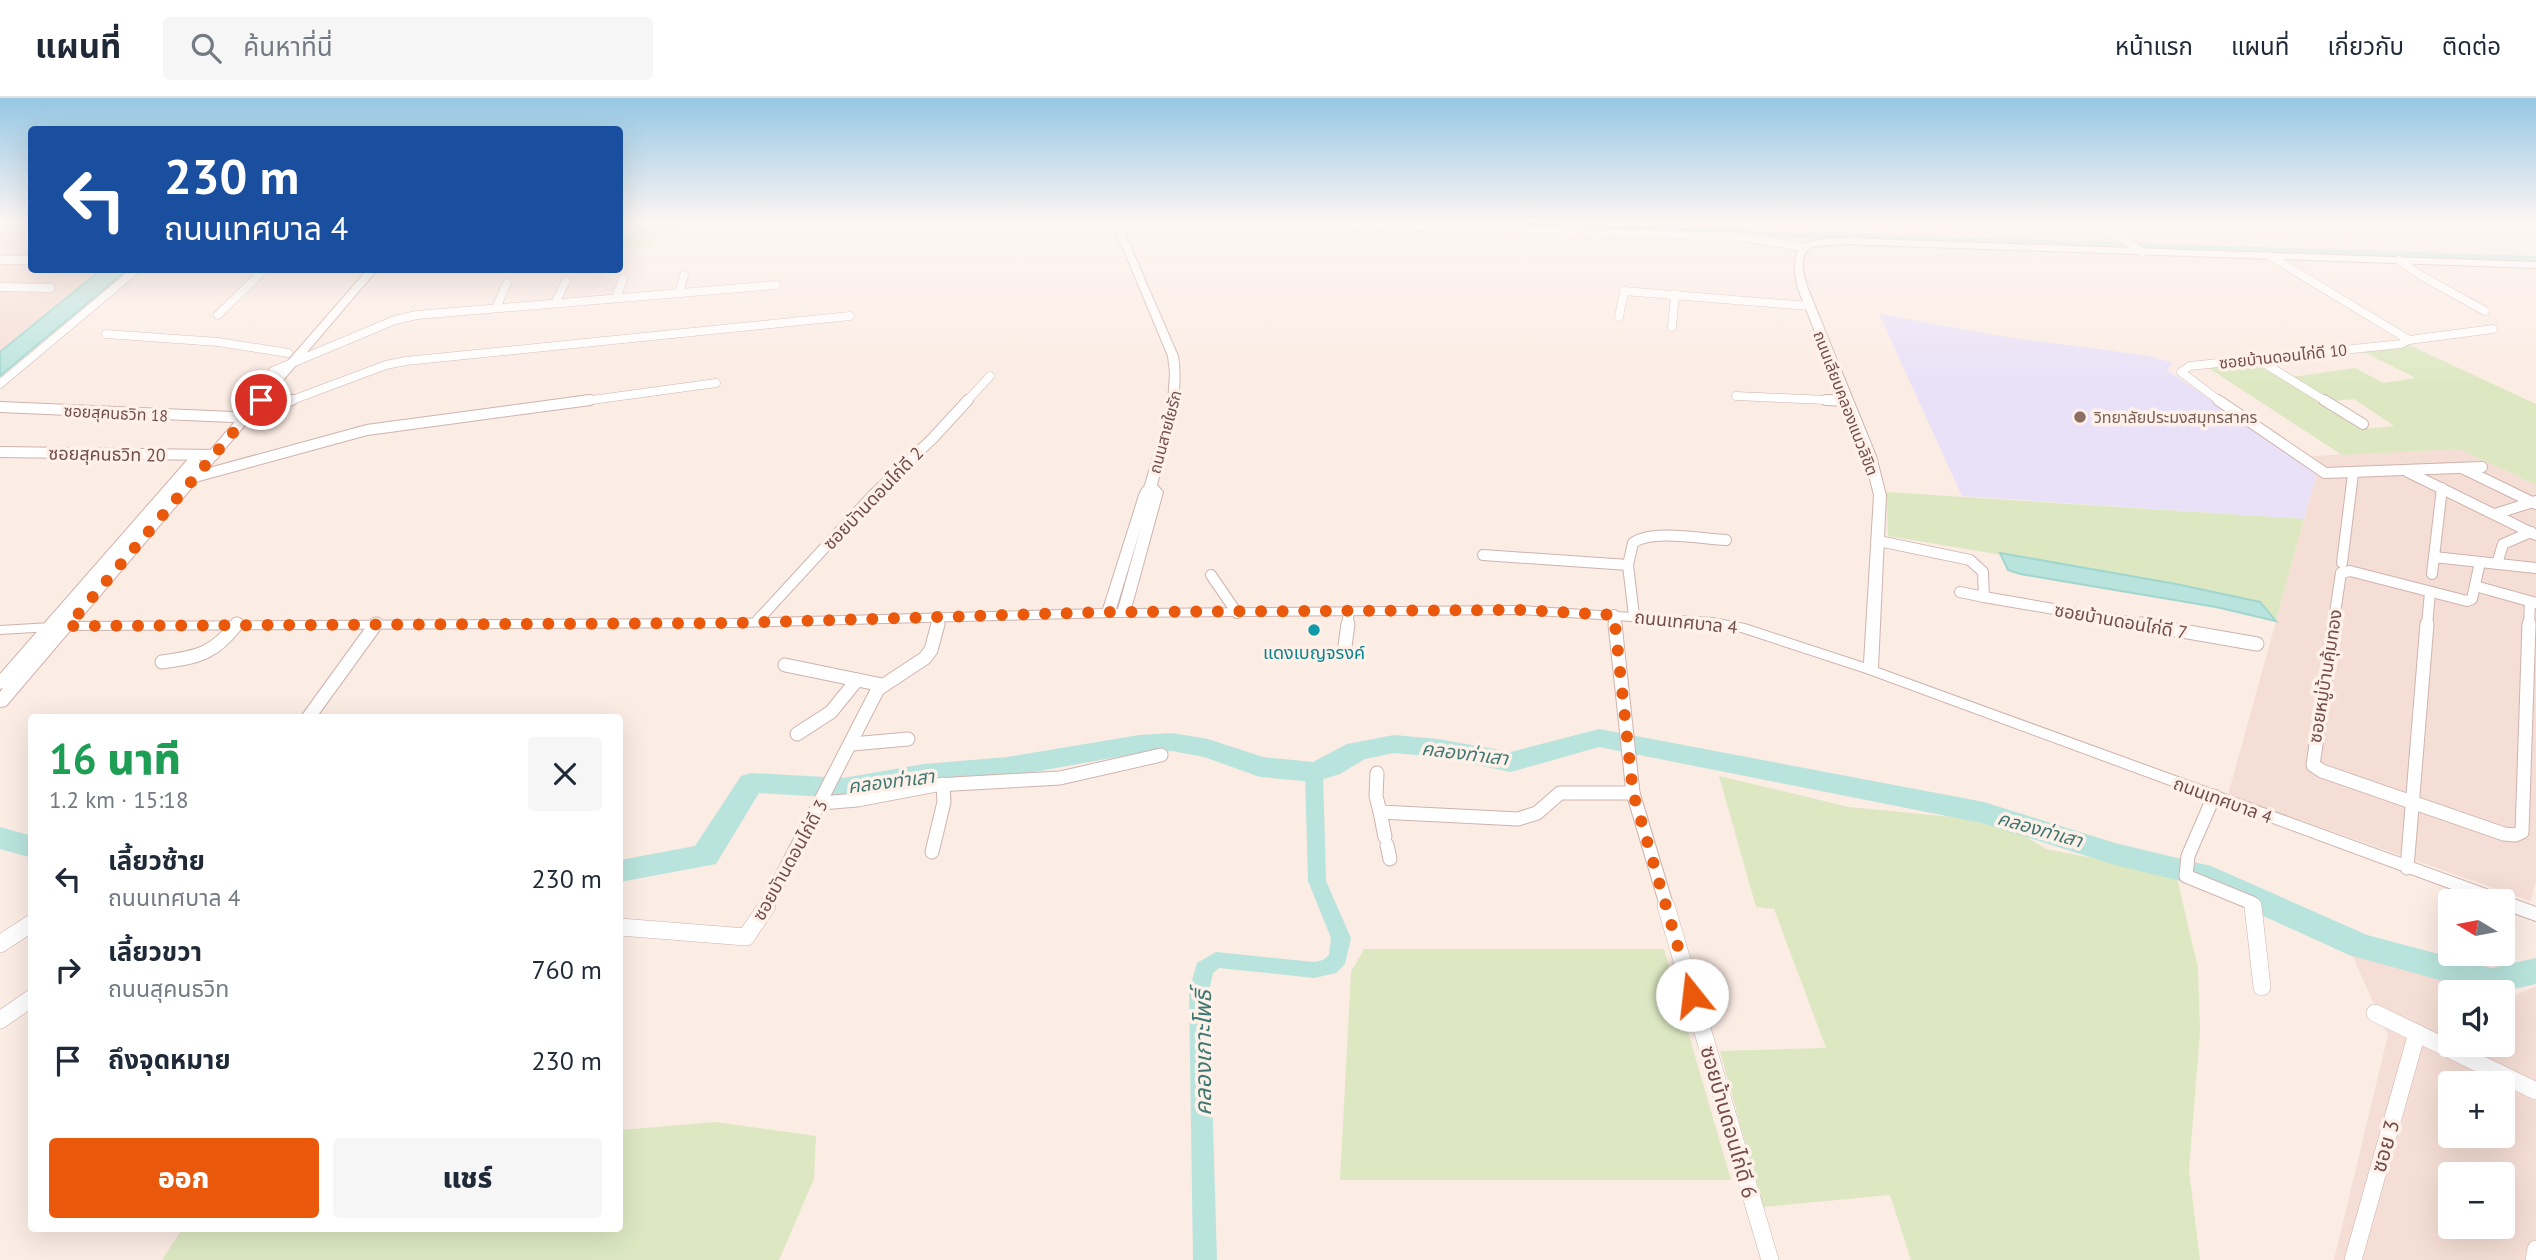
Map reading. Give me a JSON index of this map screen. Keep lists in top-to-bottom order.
{
  "streets": {
    "street": [
      "ซอยบ้านดอนไก่ดี 10",
      "ถนนเลียบคลองแนวลิขิต",
      "ซอยสุคนธวิท 18",
      "ถนนสายใยรัก",
      "ซอยสุคนธวิท 20",
      "ซอยบัานดอนไก่ดี 2",
      "ซอยบ้านดอนไก่ดี 7",
      "ถนนเทศบาล 4",
      "ซอยหมู่บ้านคุ้มทอง",
      "ซอยบัานดอนไก่ดี 3",
      "ซอยบ้านดอนไก่ดี 6",
      "ซอย 3"
    ]
  },
  "crossings": [
    ["ถนนเลียบคลองแนวลิขิต", "ถนนเทศบาล 4"],
    ["ถนนสายใยรัก", "ถนนเทศบาล 4"],
    ["ซอยบัานดอนไก่ดี 2", "ถนนเทศบาล 4"],
    ["ถนนเทศบาล 4", "ซอยบ้านดอนไก่ดี 6"]
  ],
  "water": ["คลองท่าเสา", "คลองเกาะโพธิ์"],
  "places": ["วิทยาลัยประมงสมุทรสาคร", "แดงเบญจรงค์"],
  "north": "left",
  "page": {
    "header": "แผนที่",
    "search": "ค้นหาที่นี่",
    "nav": [
      "หน้าแรก",
      "แผนที่",
      "เกี่ยวกับ",
      "ติดต่อ"
    ],
    "turn": ["230 m", "ถนนเทศบาล 4"],
    "heading": ["16 นาที", "1.2 km · 15:18"],
    "list": [
      {
        "name": "เลี้ยวซ้าย",
        "note": "ถนนเทศบาล 4",
        "value": "230 m"
      },
      {
        "name": "เลี้ยวขวา",
        "note": "ถนนสุคนธวิท",
        "value": "760 m"
      },
      {
        "name": "ถึงจุดหมาย",
        "value": "230 m"
      }
    ],
    "map_buttons": ["+", "−"],
    "buttons": ["ออก", "แชร์"]
  }
}
